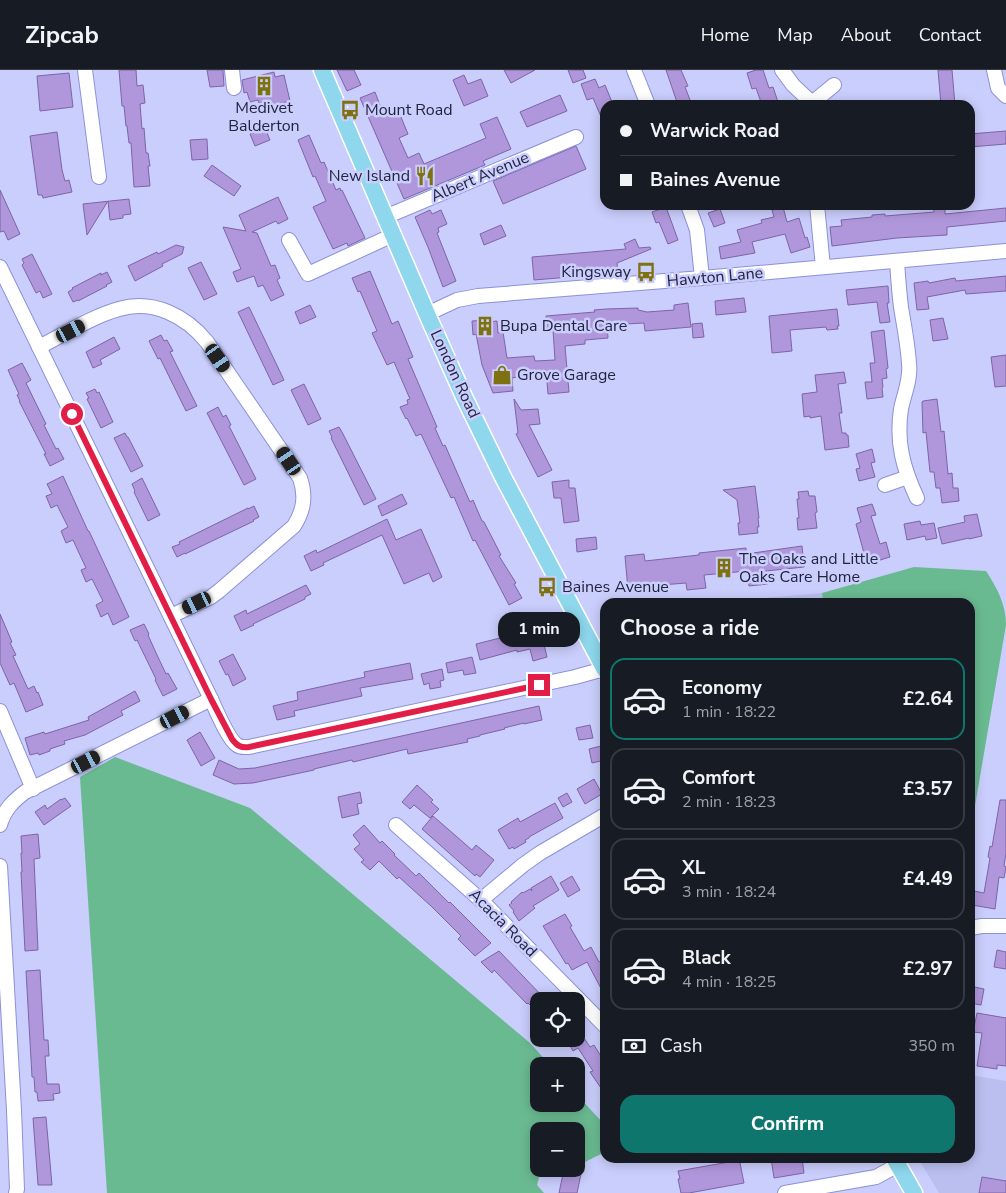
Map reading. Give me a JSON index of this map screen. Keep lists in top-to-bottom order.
{
  "streets": {
    "main road": ["London Road"],
    "street": ["Albert Avenue", "Hawton Lane", "Acacia Road"]
  },
  "crossings": [
    ["Albert Avenue", "London Road"],
    ["Hawton Lane", "London Road"]
  ],
  "places": {
    "building": ["Medivet Balderton", "Bupa Dental Care", "The Oaks and Little Oaks Care Home"],
    "bus stop": ["Mount Road", "Kingsway", "Baines Avenue"],
    "restaurant": ["New Island"],
    "shop": ["Grove Garage"]
  },
  "page": {
    "header": "Zipcab",
    "nav": [
      "Home",
      "Map",
      "About",
      "Contact"
    ],
    "banner": ["Warwick Road", "Baines Avenue"],
    "heading": "Choose a ride",
    "bubble": "1 min",
    "list": [
      {
        "name": "Economy",
        "note": "1 min · 18:22",
        "value": "£2.64"
      },
      {
        "name": "Comfort",
        "note": "2 min · 18:23",
        "value": "£3.57"
      },
      {
        "name": "XL",
        "note": "3 min · 18:24",
        "value": "£4.49"
      },
      {
        "name": "Black",
        "note": "4 min · 18:25",
        "value": "£2.97"
      }
    ],
    "map_buttons": ["+", "−"],
    "pay": ["Cash", "350 m"],
    "buttons": "Confirm"
  }
}
